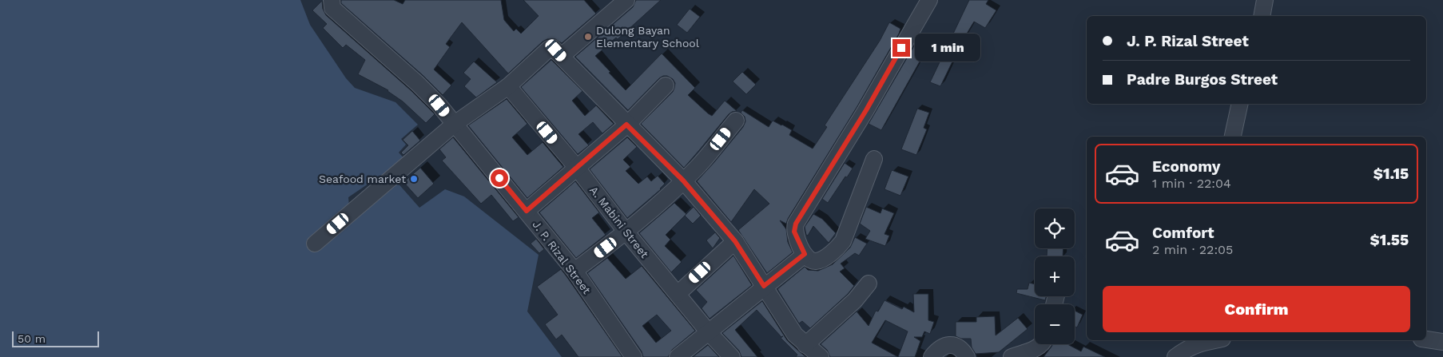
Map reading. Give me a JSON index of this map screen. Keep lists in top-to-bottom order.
{
  "streets": {
    "street": ["A. Mabini Street", "J. P. Rizal Street"]
  },
  "places": ["Dulong Bayan Elementary School", "Seafood market"],
  "scale_bar": "50 m",
  "page": {
    "banner": ["J. P. Rizal Street", "Padre Burgos Street"],
    "bubble": "1 min",
    "list": [
      {
        "name": "Economy",
        "note": "1 min · 22:04",
        "value": "$1.15"
      },
      {
        "name": "Comfort",
        "note": "2 min · 22:05",
        "value": "$1.55"
      }
    ],
    "map_buttons": ["+", "−"],
    "buttons": "Confirm",
    "scale": "50 m"
  }
}
